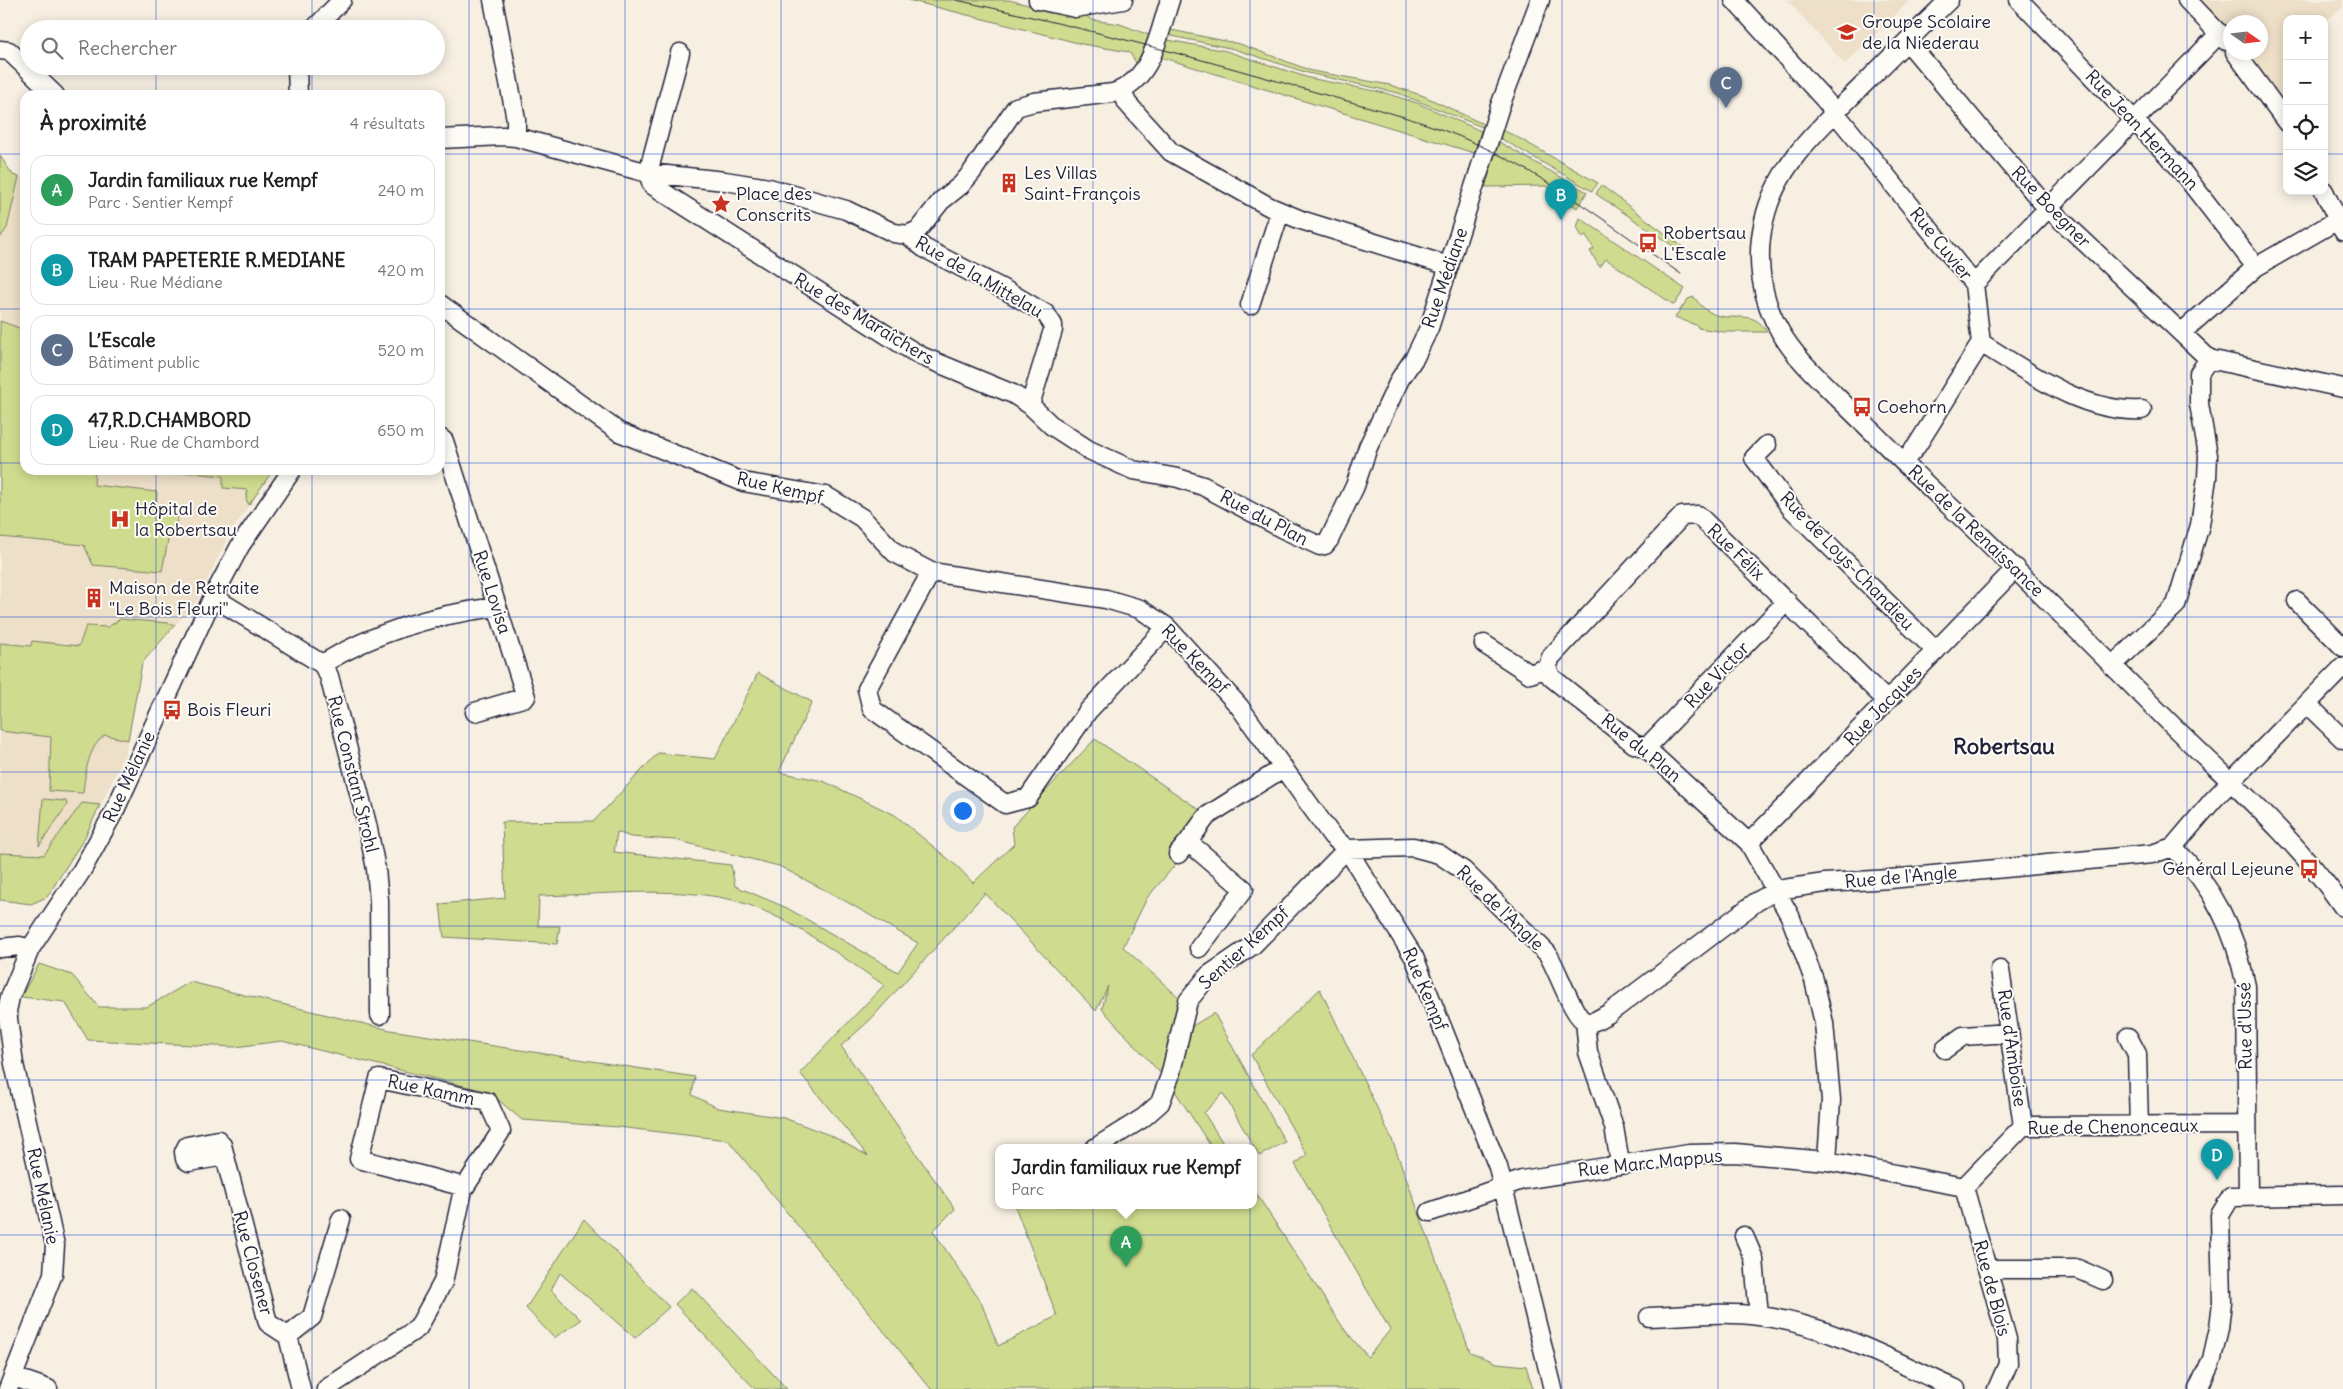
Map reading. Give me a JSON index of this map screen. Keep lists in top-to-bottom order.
{
  "streets": {
    "street": [
      "Rue Jean Hermann",
      "Rue Boegner",
      "Rue Cuvier",
      "Rue de la Mittelau",
      "Rue Médiane",
      "Rue des Maraîchers",
      "Rue Kempf",
      "Rue du Plan",
      "Rue de la Renaissance",
      "Rue Félix",
      "Rue de Loys-Chandieu",
      "Rue Lovisa",
      "Rue Victor",
      "Rue Jacques",
      "Rue Constant Strohl",
      "Rue Mélanie",
      "Rue de l'Angle",
      "Sentier Kempf",
      "Rue d'Ussé",
      "Rue d'Amboise",
      "Rue Kamm",
      "Rue de Chenonceaux",
      "Rue Marc Mappus",
      "Rue Closener",
      "Rue de Blois"
    ]
  },
  "crossings": [
    ["Rue Boegner", "Rue de la Renaissance"],
    ["Rue Cuvier", "Rue de la Renaissance"],
    ["Rue de la Mittelau", "Rue des Maraîchers"],
    ["Rue Médiane", "Rue du Plan"],
    ["Rue des Maraîchers", "Rue du Plan"],
    ["Rue Kempf", "Rue de l'Angle"],
    ["Rue Kempf", "Sentier Kempf"],
    ["Rue Kempf", "Rue Marc Mappus"],
    ["Rue du Plan", "Rue Félix"],
    ["Rue du Plan", "Rue Victor"],
    ["Rue du Plan", "Rue Jacques"],
    ["Rue du Plan", "Rue de l'Angle"],
    ["Rue du Plan", "Rue Marc Mappus"],
    ["Rue de la Renaissance", "Rue Jacques"],
    ["Rue Félix", "Rue Victor"],
    ["Rue Félix", "Rue Jacques"],
    ["Rue de Loys-Chandieu", "Rue Jacques"],
    ["Rue de l'Angle", "Sentier Kempf"],
    ["Rue de l'Angle", "Rue d'Ussé"],
    ["Rue de l'Angle", "Rue Marc Mappus"],
    ["Rue d'Ussé", "Rue de Chenonceaux"],
    ["Rue d'Amboise", "Rue de Chenonceaux"],
    ["Rue de Chenonceaux", "Rue de Blois"]
  ],
  "districts": ["Robertsau"],
  "places": {
    "school or university": ["Groupe Scolaire de la Niederau"],
    "building": ["Les Villas Saint-François", "Maison de Retraite \"Le Bois Fleuri\""],
    "place": ["Place des Conscrits"],
    "bus stop": [
      "Robertsau L'Escale",
      "Coehorn",
      "Bois Fleuri",
      "Général Lejeune"
    ],
    "hospital": ["Hôpital de la Robertsau"]
  },
  "north": "right",
  "page": {
    "map_buttons": ["+", "−"],
    "search": "Rechercher",
    "pins": [
      "C",
      "B",
      "D",
      "A"
    ],
    "heading": ["À proximité", "4 résultats"],
    "list": [
      {
        "mark": "A",
        "name": "Jardin familiaux rue Kempf",
        "note": "Parc · Sentier Kempf",
        "value": "240 m"
      },
      {
        "mark": "B",
        "name": "TRAM PAPETERIE R.MEDIANE",
        "note": "Lieu · Rue Médiane",
        "value": "420 m"
      },
      {
        "mark": "C",
        "name": "L’Escale",
        "note": "Bâtiment public",
        "value": "520 m"
      },
      {
        "mark": "D",
        "name": "47,R.D.CHAMBORD",
        "note": "Lieu · Rue de Chambord",
        "value": "650 m"
      }
    ],
    "popup": ["Jardin familiaux rue Kempf", "Parc"]
  }
}
